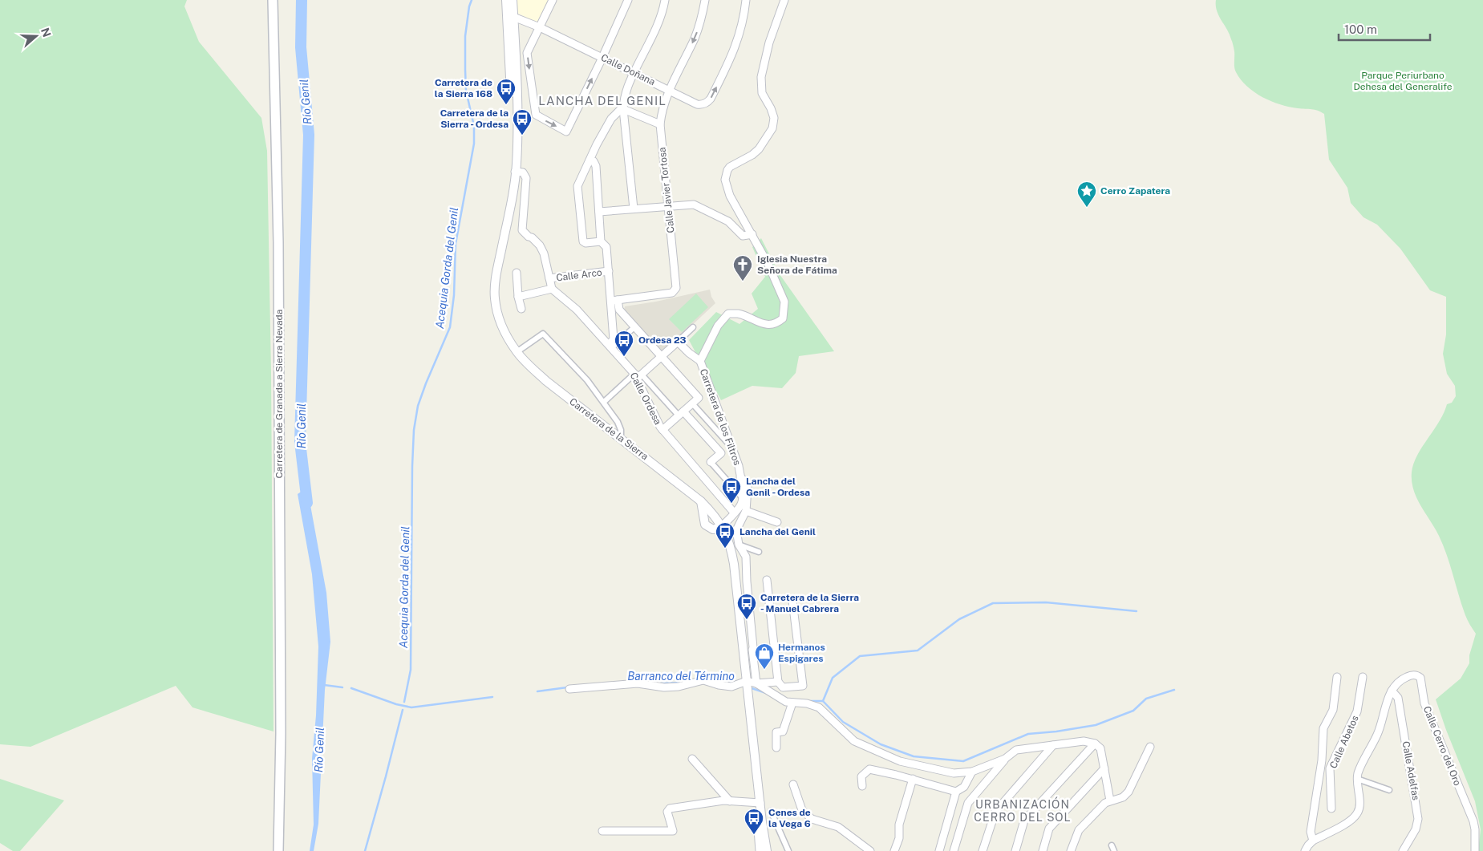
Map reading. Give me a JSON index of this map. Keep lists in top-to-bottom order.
{
  "streets": {
    "main road": ["Carretera de Granada a Sierra Nevada"],
    "street": [
      "Calle Doñana",
      "Calle Javier Tortosa",
      "Calle Arco",
      "Calle Ordesa",
      "Carretera de los Filtros",
      "Carretera de la Sierra",
      "Calle Abetos",
      "Calle Cerro del Oro",
      "Calle Adelfas"
    ]
  },
  "crossings": [
    ["Calle Doñana", "Calle Javier Tortosa"],
    ["Calle Doñana", "Carretera de la Sierra"],
    ["Calle Cerro del Oro", "Calle Adelfas"]
  ],
  "districts": ["LANCHA DEL GENIL", "URBANIZACIÓN CERRO DEL SOL"],
  "water": ["Río Genil", "Acequia Gorda del Genil", "Barranco del Término"],
  "parks": ["Parque Periurbano Dehesa del Generalife"],
  "places": {
    "bus stop": [
      "Carretera de la Sierra 168",
      "Carretera de la Sierra - Ordesa",
      "Ordesa 23",
      "Lancha del Genil - Ordesa",
      "Lancha del Genil",
      "Carretera de la Sierra - Manuel Cabrera",
      "Cenes de la Vega 6"
    ],
    "place": ["Cerro Zapatera"],
    "church": ["Iglesia Nuestra Señora de Fátima"],
    "shop": ["Hermanos Espigares"]
  },
  "scale_bar": "100 m",
  "north": "right"
}
